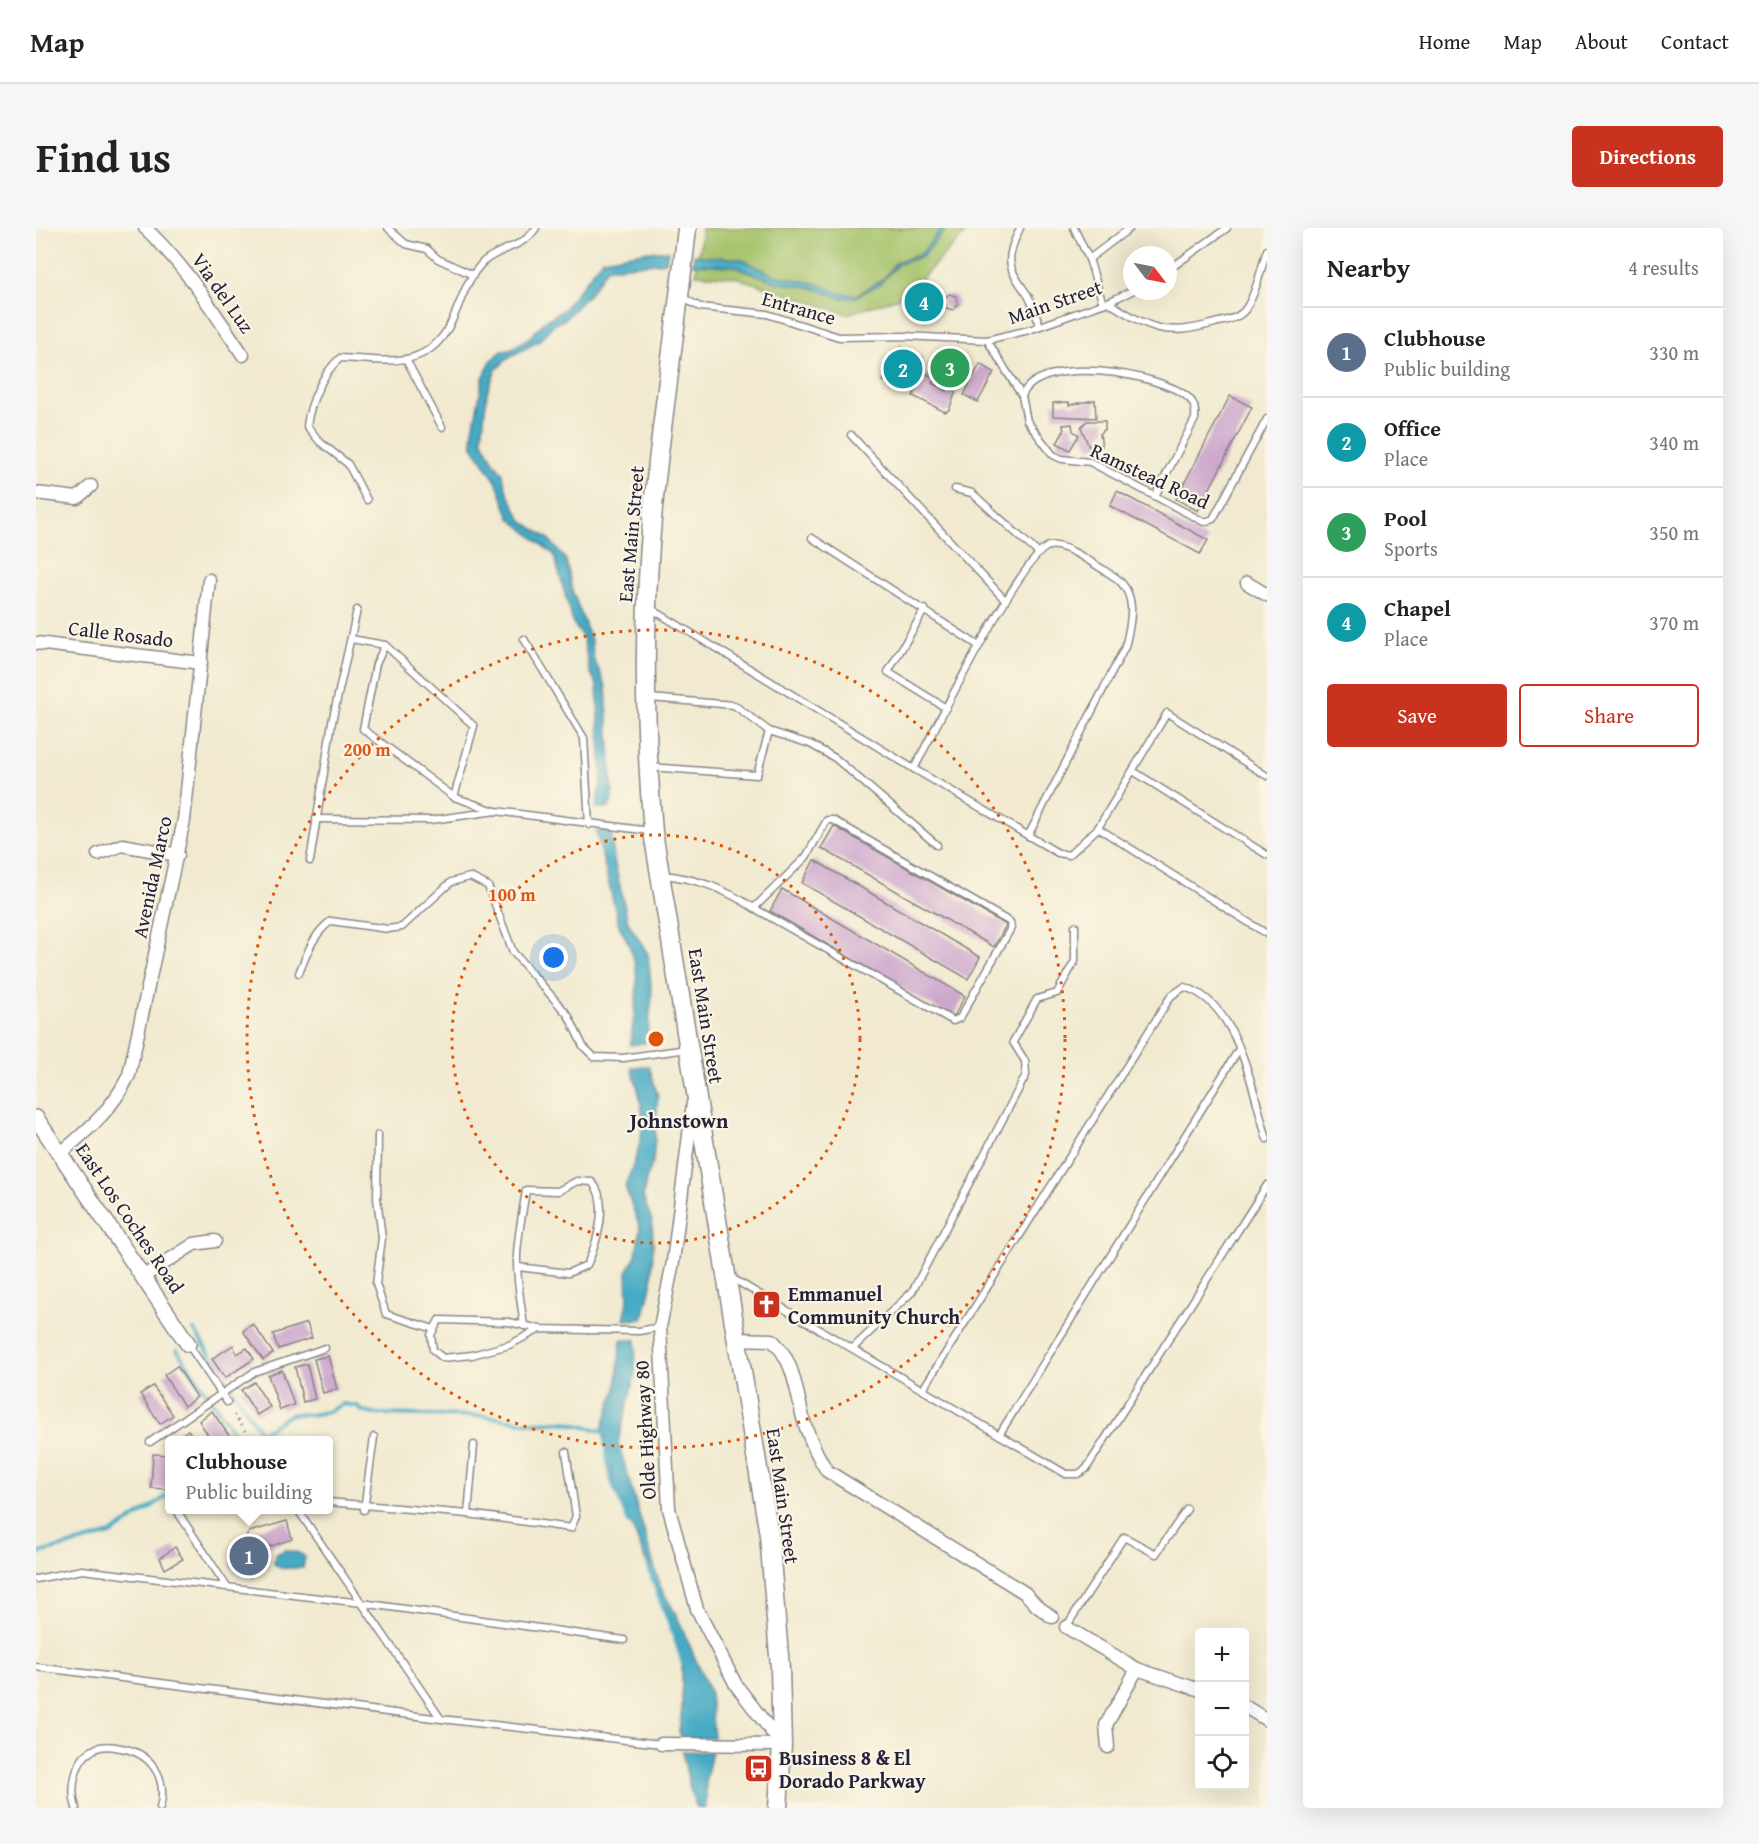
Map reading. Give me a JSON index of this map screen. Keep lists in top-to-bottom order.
{
  "streets": {
    "main road": ["East Main Street"],
    "street": [
      "Via del Luz",
      "Calle Rosado",
      "Avenida Marco",
      "East Los Coches Road",
      "Olde Highway 80"
    ],
    "lane": ["Main Street", "Entrance", "Ramstead Road"]
  },
  "crossings": [
    ["Main Street", "Entrance"],
    ["Main Street", "Ramstead Road"],
    ["Entrance", "Ramstead Road"],
    ["East Main Street", "Olde Highway 80"],
    ["Calle Rosado", "Avenida Marco"],
    ["Avenida Marco", "East Los Coches Road"]
  ],
  "districts": ["Johnstown"],
  "places": {
    "church": ["Emmanuel Community Church"],
    "bus stop": ["Business 8 & El Dorado Parkway"]
  },
  "north": "bottom right",
  "page": {
    "header": "Map",
    "nav": [
      "Home",
      "Map",
      "About",
      "Contact"
    ],
    "title": "Find us",
    "buttons": [
      "Directions",
      ["Save", "Share"]
    ],
    "heading": ["Nearby", "4 results"],
    "pins": [
      "4",
      "3",
      "2",
      "1"
    ],
    "list": [
      {
        "mark": "1",
        "name": "Clubhouse",
        "note": "Public building",
        "value": "330 m"
      },
      {
        "mark": "2",
        "name": "Office",
        "note": "Place",
        "value": "340 m"
      },
      {
        "mark": "3",
        "name": "Pool",
        "note": "Sports",
        "value": "350 m"
      },
      {
        "mark": "4",
        "name": "Chapel",
        "note": "Place",
        "value": "370 m"
      }
    ],
    "popup": ["Clubhouse", "Public building"],
    "map_buttons": ["+", "−"]
  },
  "rings": ["200 m", "100 m"]
}
